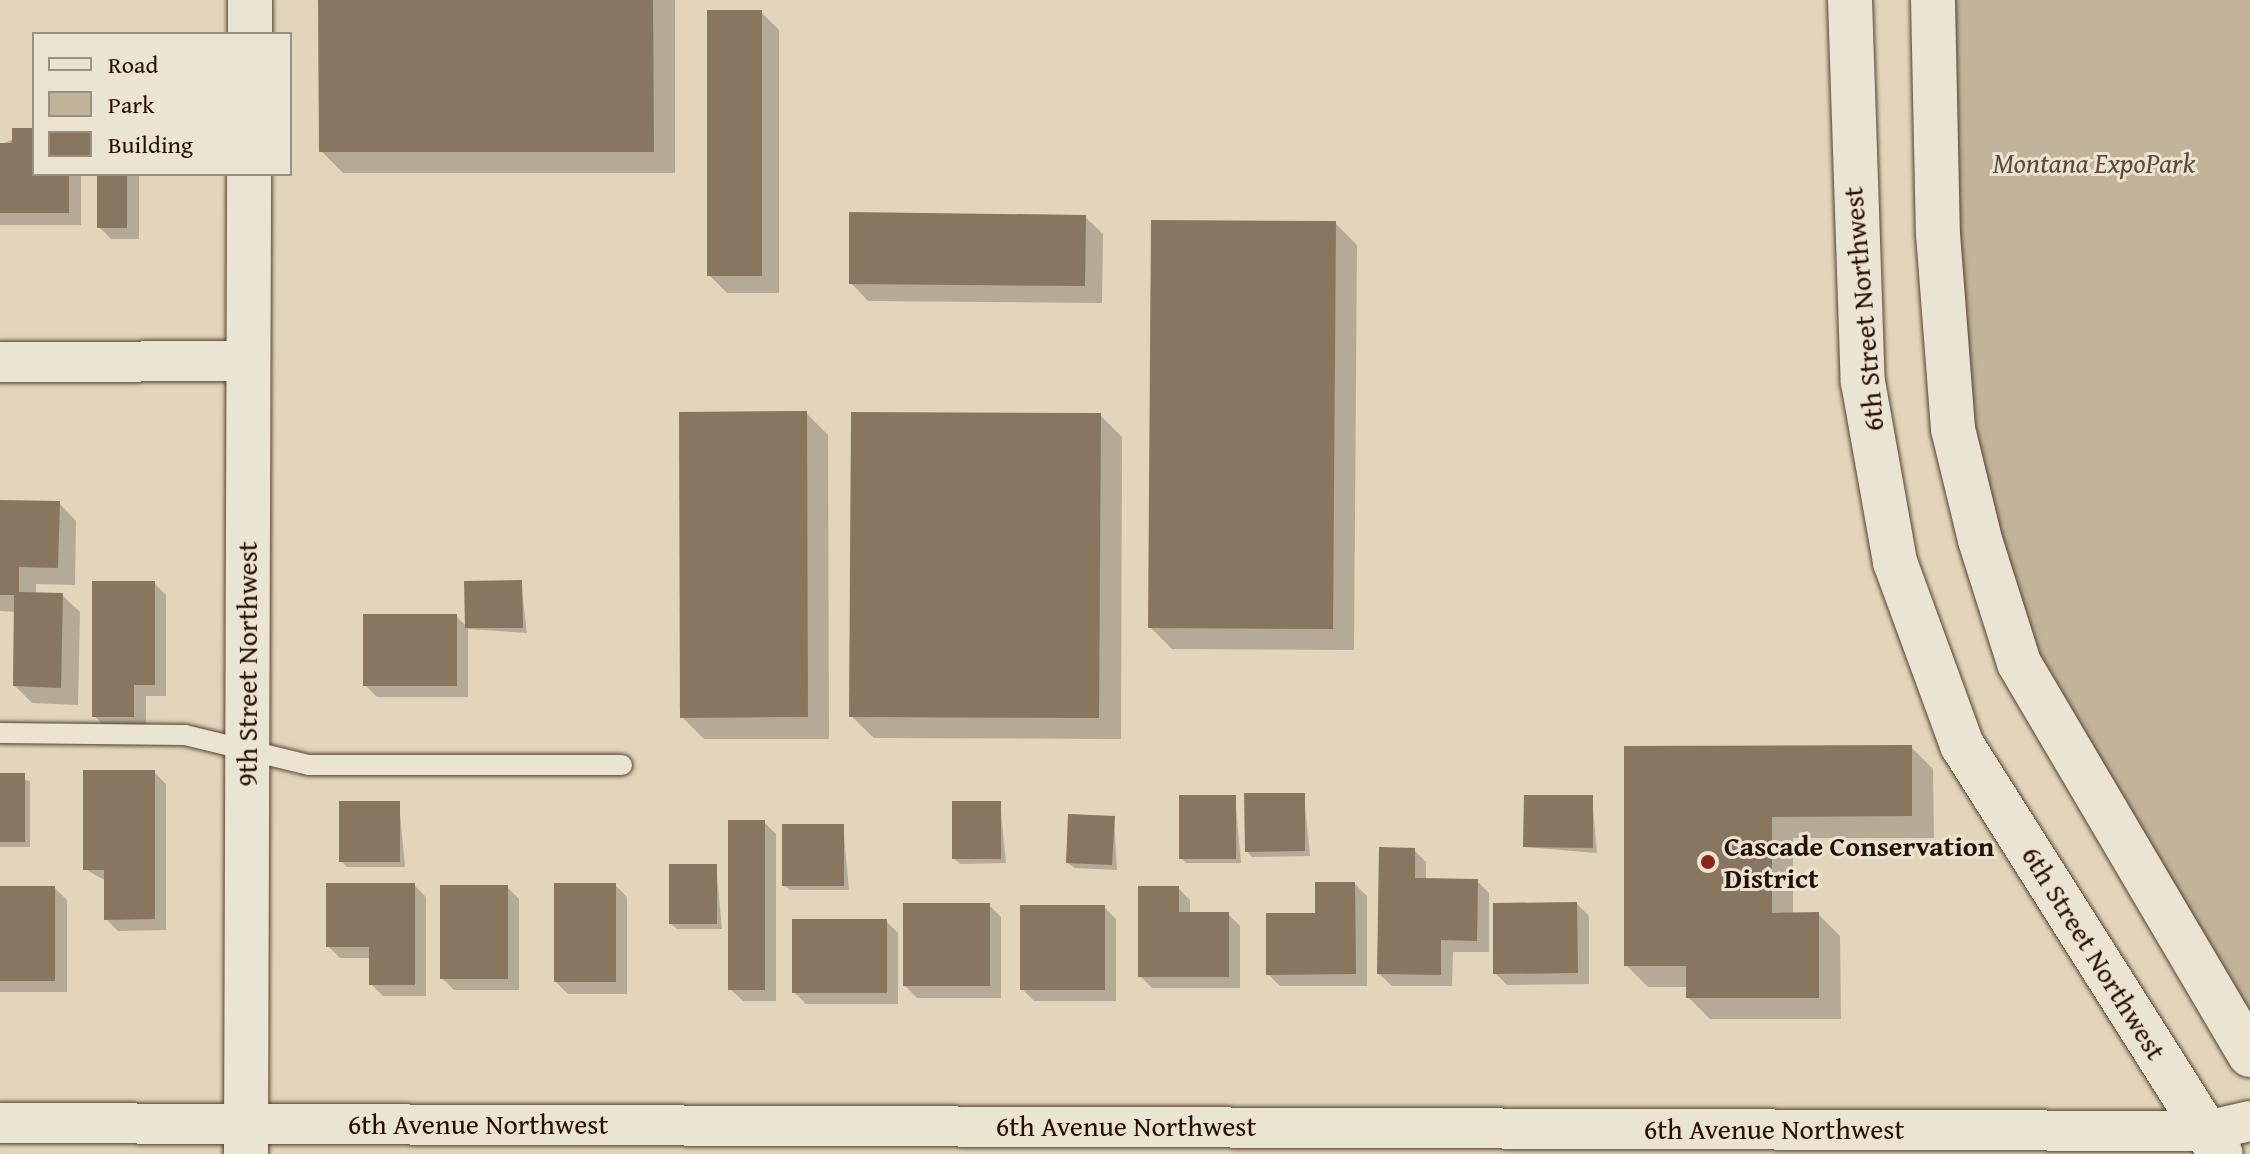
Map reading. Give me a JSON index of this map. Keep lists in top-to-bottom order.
{
  "streets": {
    "main road": ["6th Street Northwest", "9th Street Northwest"],
    "street": ["6th Avenue Northwest"]
  },
  "crossings": [
    ["6th Street Northwest", "6th Avenue Northwest"],
    ["9th Street Northwest", "6th Avenue Northwest"]
  ],
  "parks": ["Montana ExpoPark"],
  "places": ["Cascade Conservation District"],
  "legend": ["Road", "Park", "Building"]
}
